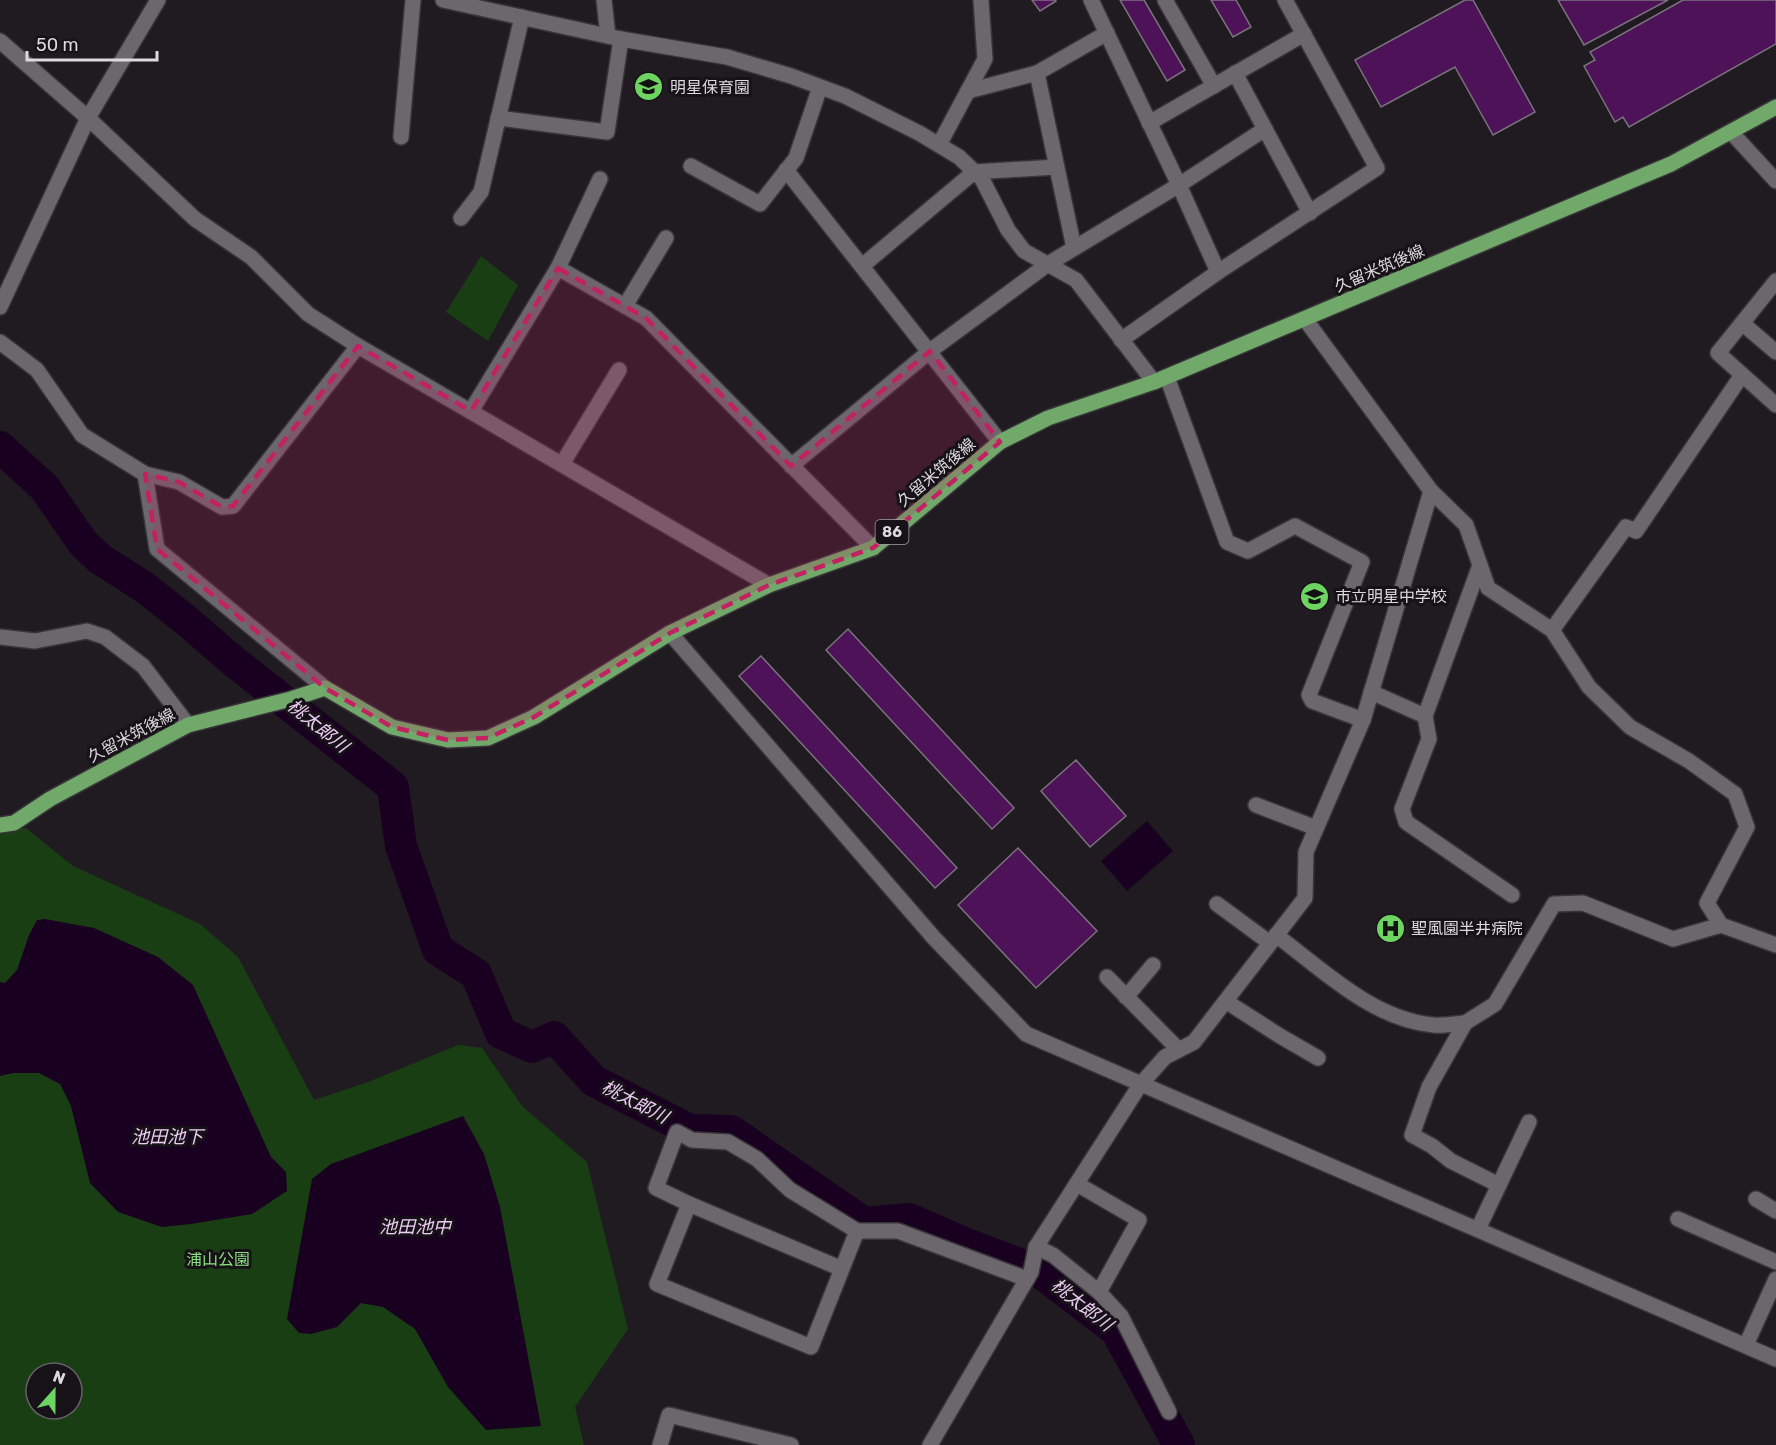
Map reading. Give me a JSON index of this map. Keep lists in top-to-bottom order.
{
  "streets": {
    "main road": ["久留米筑後線", "86"]
  },
  "water": ["桃太郎川", "池田池下", "池田池中"],
  "parks": ["浦山公園"],
  "places": {
    "school or university": ["明星保育園", "市立明星中学校"],
    "hospital": ["聖風園半井病院"]
  },
  "scale_bar": "50 m",
  "north": "top"
}
